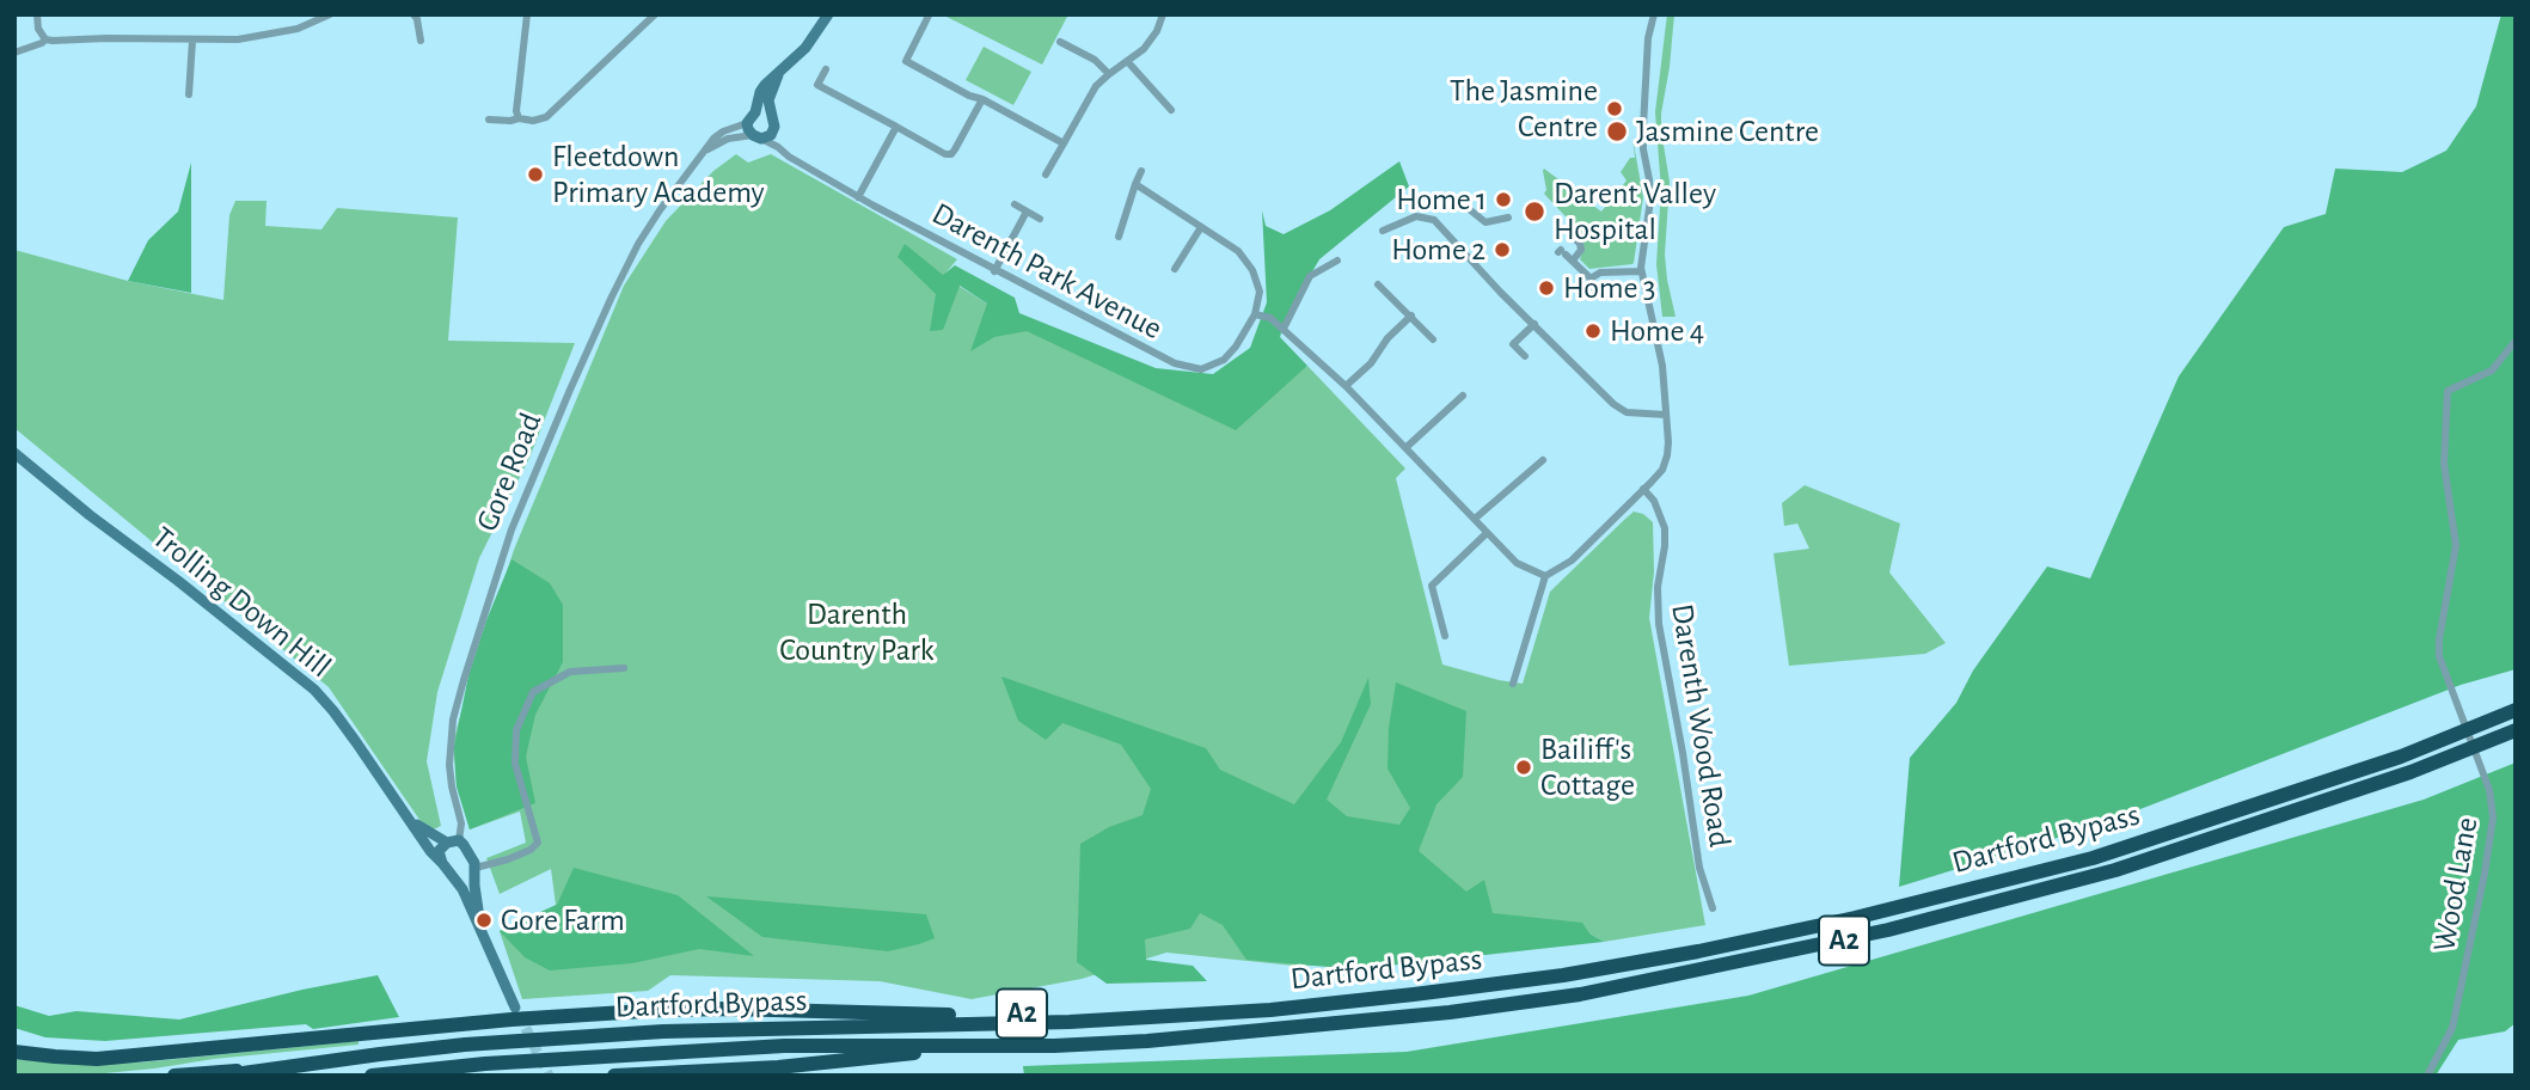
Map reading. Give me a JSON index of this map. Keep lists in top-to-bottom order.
{
  "streets": {
    "highway": ["Dartford Bypass", "A2"],
    "main road": ["Trolling Down Hill"],
    "street": [
      "Darenth Park Avenue",
      "Gore Road",
      "Darenth Wood Road",
      "Wood Lane"
    ]
  },
  "crossings": [
    ["Darenth Park Avenue", "Gore Road"],
    ["Gore Road", "Trolling Down Hill"],
    ["Dartford Bypass", "A2"]
  ],
  "parks": ["Darenth Country Park"],
  "places": [
    "The Jasmine Centre",
    "Jasmine Centre",
    "Fleetdown Primary Academy",
    "Home 1",
    "Darent Valley Hospital",
    "Home 2",
    "Home 3",
    "Home 4",
    "Bailiff's Cottage",
    "Gore Farm"
  ]
}
